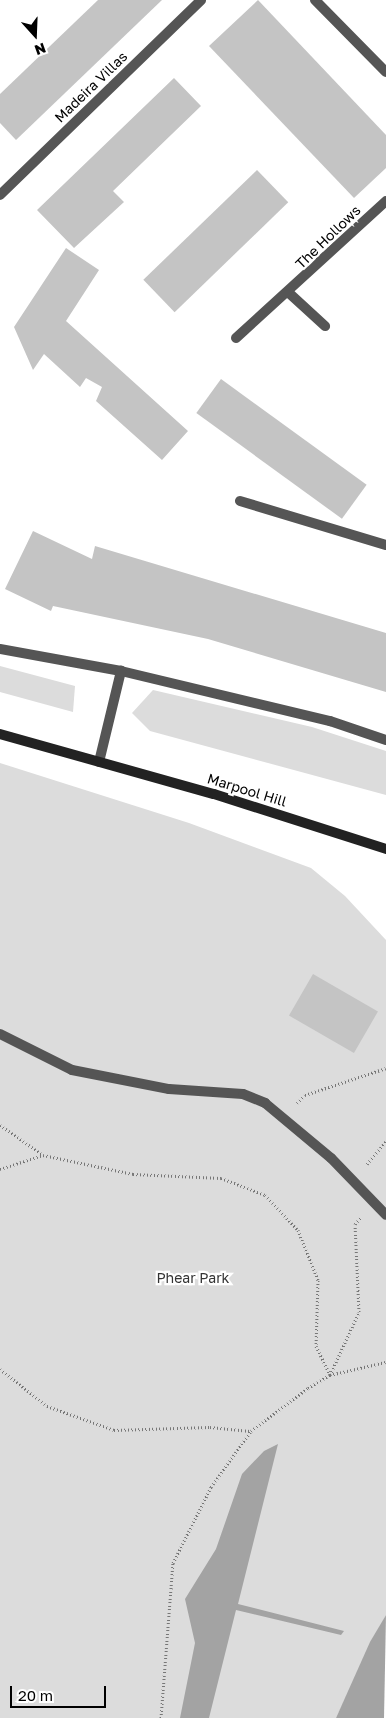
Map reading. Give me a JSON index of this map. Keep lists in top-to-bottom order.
{
  "streets": {
    "street": ["Madeira Villas", "The Hollows", "Marpool Hill"]
  },
  "parks": ["Phear Park"],
  "scale_bar": "20 m",
  "north": "bottom"
}
